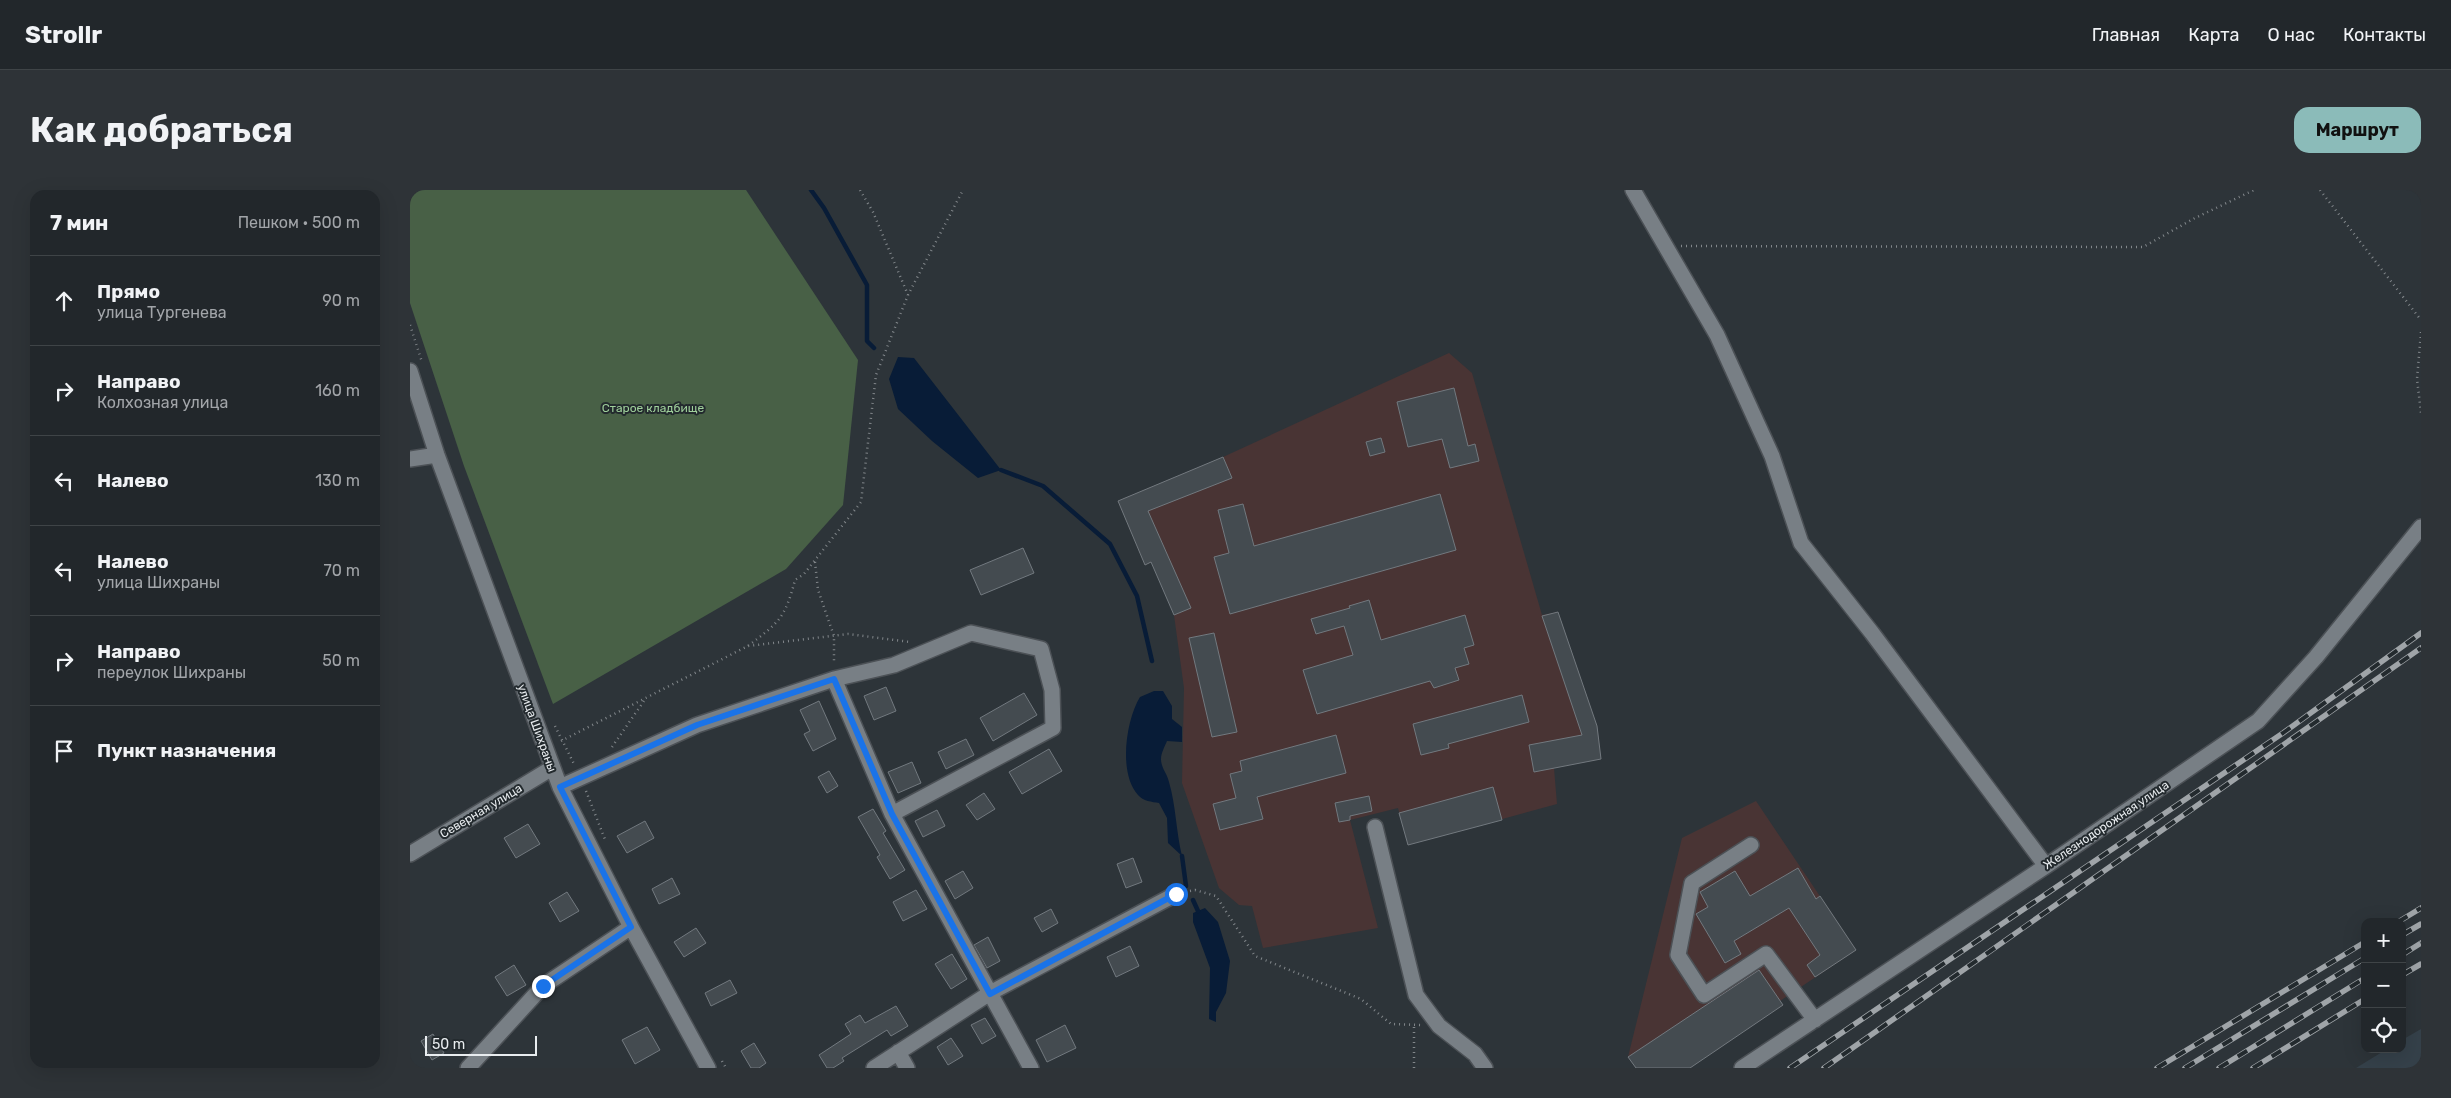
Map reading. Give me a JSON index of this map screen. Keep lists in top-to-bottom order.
{
  "streets": {
    "street": ["улица Шихраны", "Северная улица", "Железнодорожная улица"]
  },
  "crossings": [
    ["улица Шихраны", "Северная улица"]
  ],
  "parks": ["Старое кладбище"],
  "scale_bar": "50 m",
  "page": {
    "header": "Strollr",
    "nav": [
      "Главная",
      "Карта",
      "О нас",
      "Контакты"
    ],
    "buttons": "Маршрут",
    "title": "Как добраться",
    "heading": ["7 мин", "Пешком · 500 m"],
    "list": [
      ["Прямо", "улица Тургенева", "90 m"],
      ["Направо", "Колхозная улица", "160 m"],
      ["Налево", "130 m"],
      ["Налево", "улица Шихраны", "70 m"],
      ["Направо", "переулок Шихраны", "50 m"],
      "Пункт назначения"
    ],
    "map_buttons": ["+", "−"],
    "scale": "50 m"
  }
}
